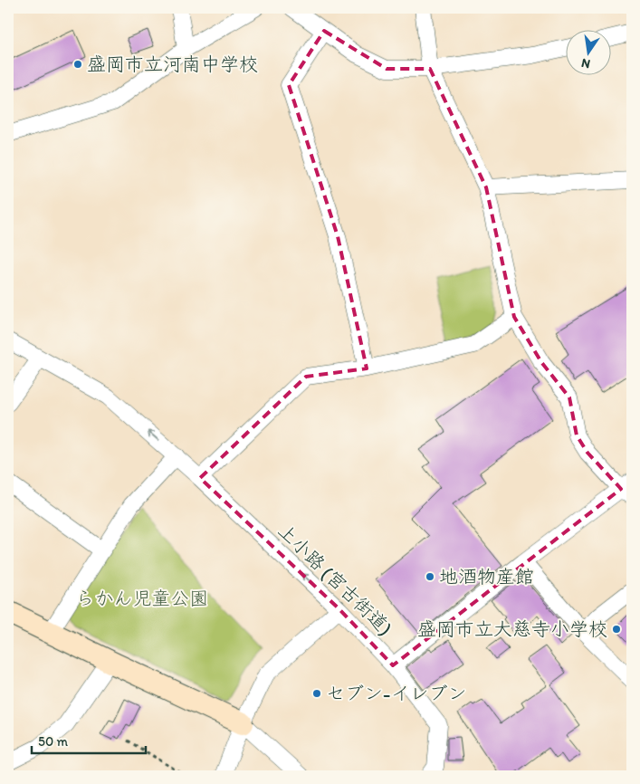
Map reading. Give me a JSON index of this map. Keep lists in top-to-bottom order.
{
  "streets": {
    "street": ["上小路 (宮古街道)"]
  },
  "parks": ["らかん児童公園"],
  "places": [
    "盛岡市立河南中学校",
    "地酒物産館",
    "盛岡市立大慈寺小学校",
    "セブン-イレブン"
  ],
  "scale_bar": "50 m",
  "north": "bottom"
}
